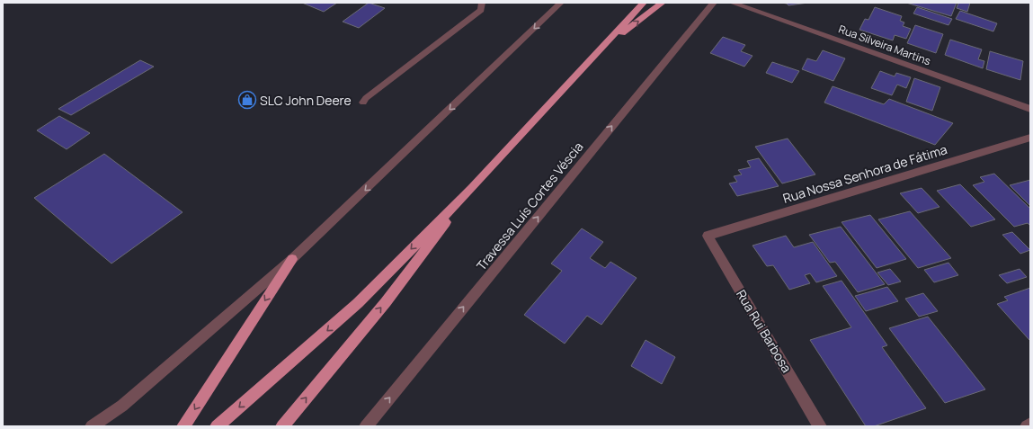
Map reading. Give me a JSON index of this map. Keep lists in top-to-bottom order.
{
  "streets": {
    "street": [
      "Rua Silveira Martins",
      "Rua Nossa Senhora de Fátima",
      "Travessa Luís Cortes Véscia",
      "Rua Rui Barbosa"
    ]
  },
  "crossings": [
    ["Rua Nossa Senhora de Fátima", "Rua Rui Barbosa"]
  ],
  "one_way": ["Travessa Luís Cortes Véscia"],
  "places": {
    "shop": ["SLC John Deere"]
  }
}
